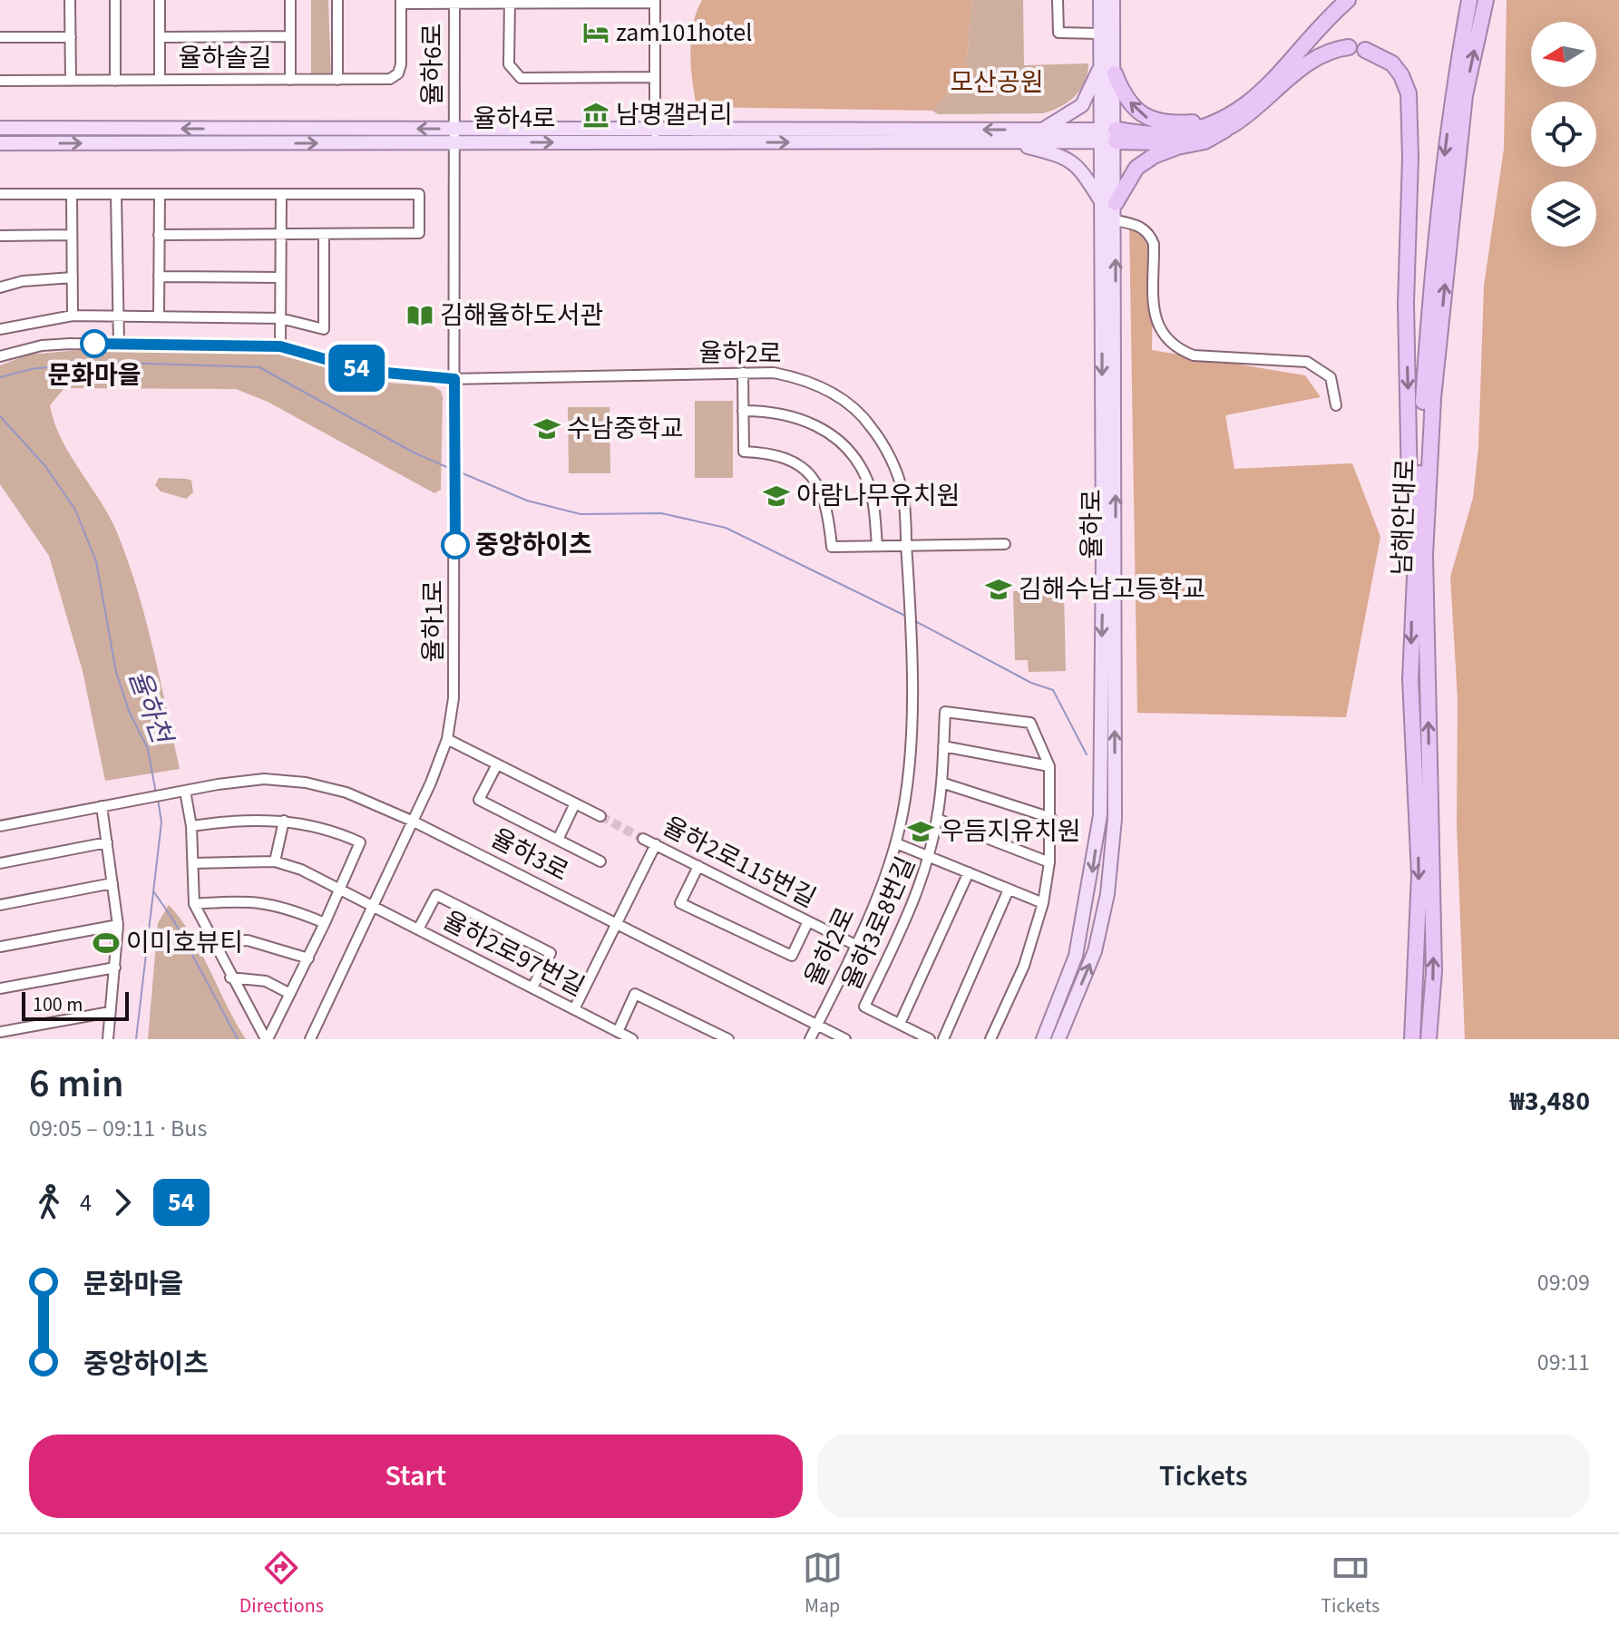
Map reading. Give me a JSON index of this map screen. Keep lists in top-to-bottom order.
{
  "streets": {
    "highway": ["남해안대로"],
    "main road": ["율하4로", "율하로"],
    "street": [
      "율하솔길",
      "율하6로",
      "율하2로",
      "율하1로",
      "율하3로",
      "율하2로115번길",
      "율하3로8번길",
      "율하2로97번길"
    ]
  },
  "crossings": [
    ["율하6로", "율하4로"],
    ["율하6로", "율하1로"],
    ["율하4로", "율하로"],
    ["율하4로", "율하1로"],
    ["율하2로", "율하1로"],
    ["율하2로", "율하3로"],
    ["율하2로", "율하2로115번길"],
    ["율하1로", "율하3로"],
    ["율하1로", "율하2로97번길"]
  ],
  "water": ["율하천"],
  "parks": ["모산공원"],
  "places": {
    "hotel": ["zam101hotel"],
    "museum": ["남명갤러리"],
    "library": ["김해율하도서관"],
    "other": ["문화마을", "중앙하이츠"],
    "school or university": [
      "수남중학교",
      "아람나무유치원",
      "김해수남고등학교",
      "우듬지유치원"
    ],
    "sports": ["이미호뷰티"]
  },
  "lines": ["bus line 54"],
  "scale_bar": "100 m",
  "north": "left",
  "page": {
    "on_map": "54",
    "scale": "100 m",
    "heading": ["6 min", "09:05 – 09:11 · Bus", "₩3,480"],
    "legs": ["4", "54"],
    "list": [
      {
        "name": "문화마을",
        "value": "09:09"
      },
      {
        "name": "중앙하이츠",
        "value": "09:11"
      }
    ],
    "buttons": ["Start", "Tickets"],
    "tabs": ["Directions", "Map", "Tickets"]
  }
}
